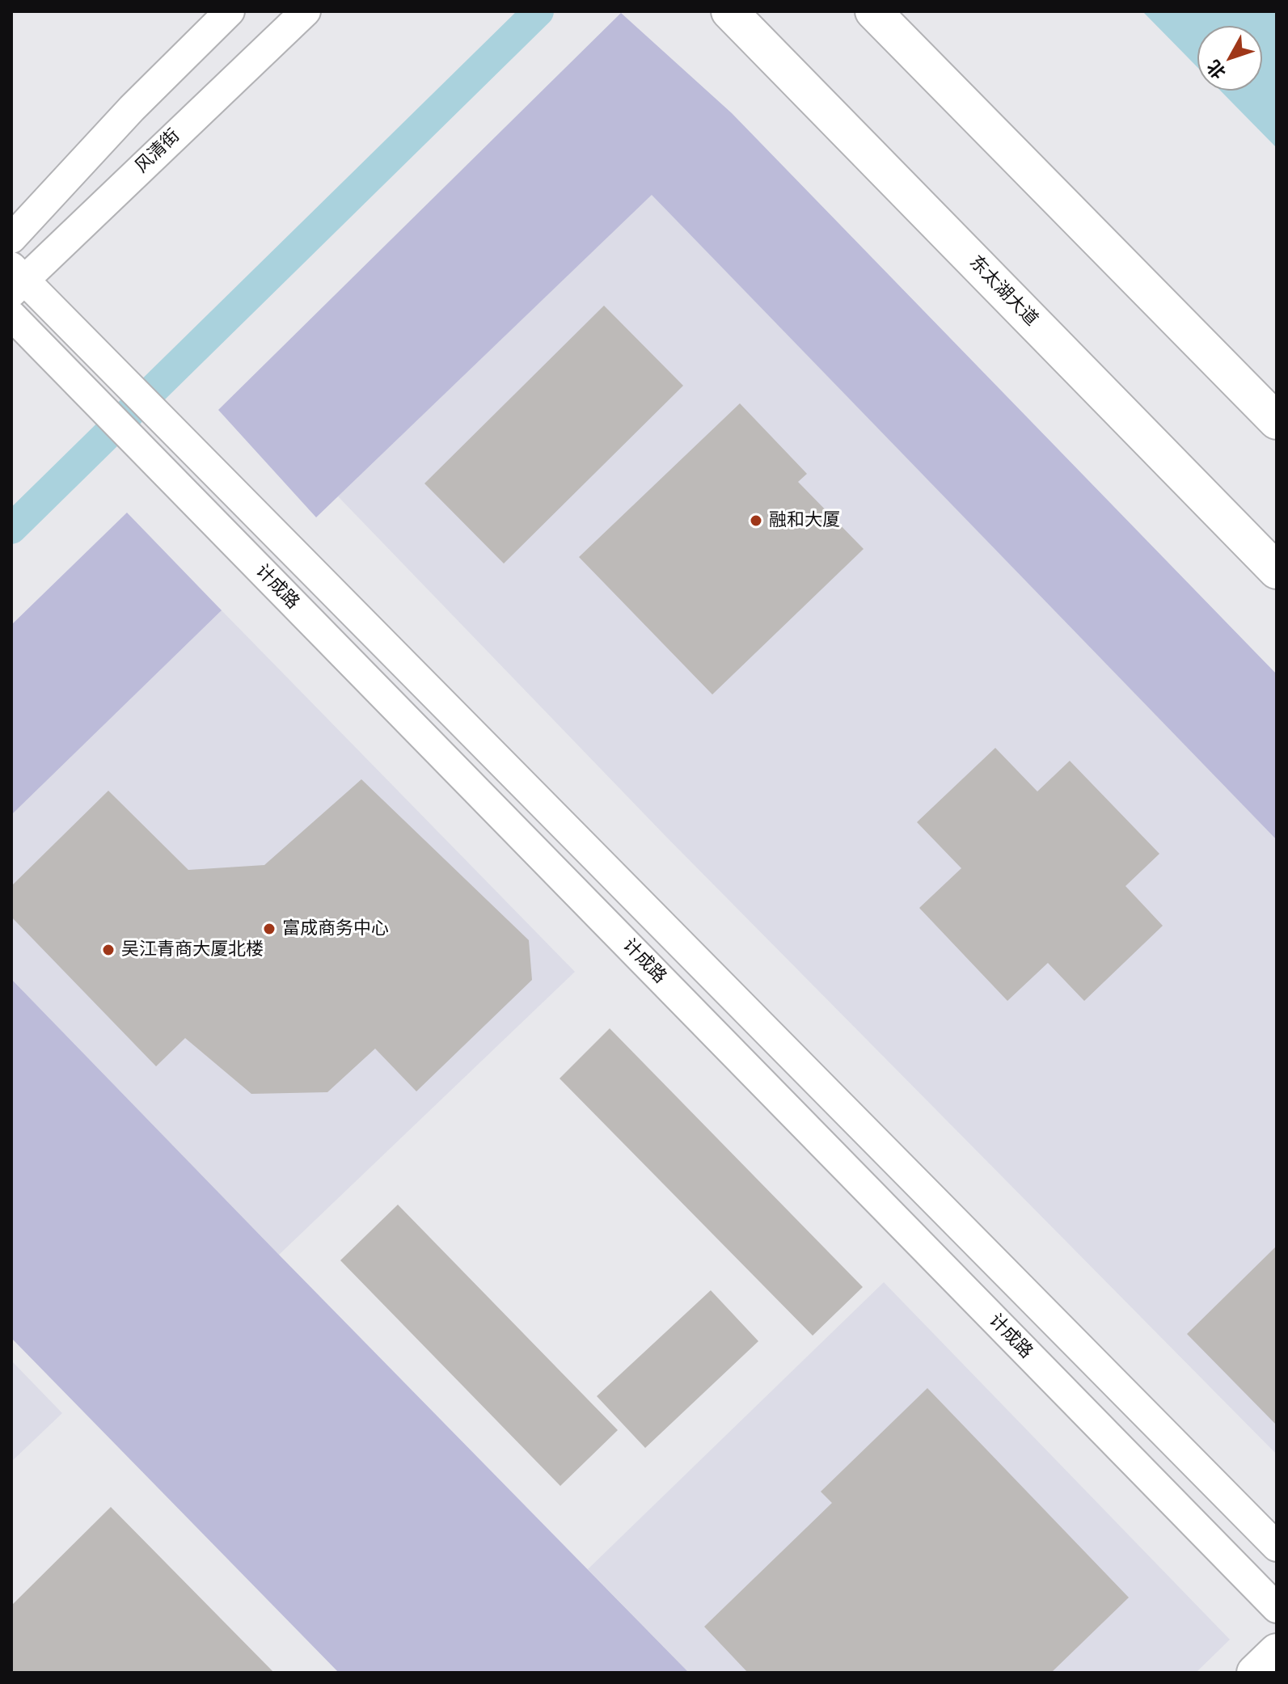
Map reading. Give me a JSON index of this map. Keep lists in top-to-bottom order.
{
  "streets": {
    "main road": ["东太湖大道"],
    "street": ["风清街", "计成路"]
  },
  "crossings": [
    ["风清街", "计成路"]
  ],
  "places": ["融和大厦", "富成商务中心", "吴江青商大厦北楼"],
  "north": "bottom left"
}
